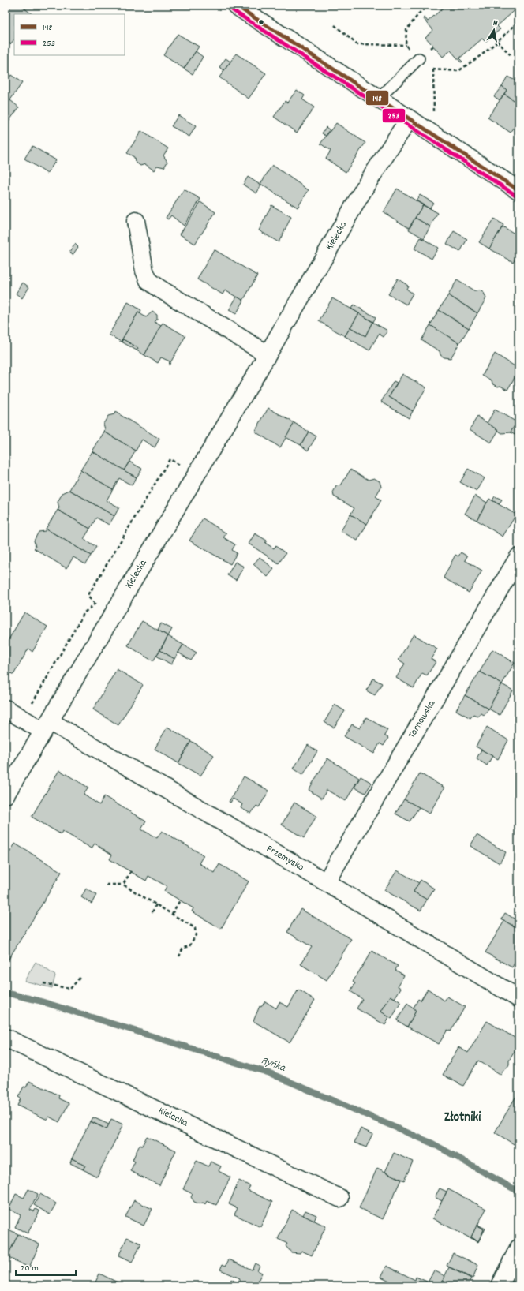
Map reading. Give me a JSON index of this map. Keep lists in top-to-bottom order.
{
  "streets": {
    "street": ["Kielecka", "Tarnowska", "Przemyska"]
  },
  "crossings": [
    ["Kielecka", "Przemyska"],
    ["Tarnowska", "Przemyska"]
  ],
  "districts": ["Złotniki"],
  "water": ["Ryńka"],
  "lines": ["transit line 148", "transit line 253"],
  "legend": ["148", "253"],
  "scale_bar": "20 m",
  "north": "top"
}
